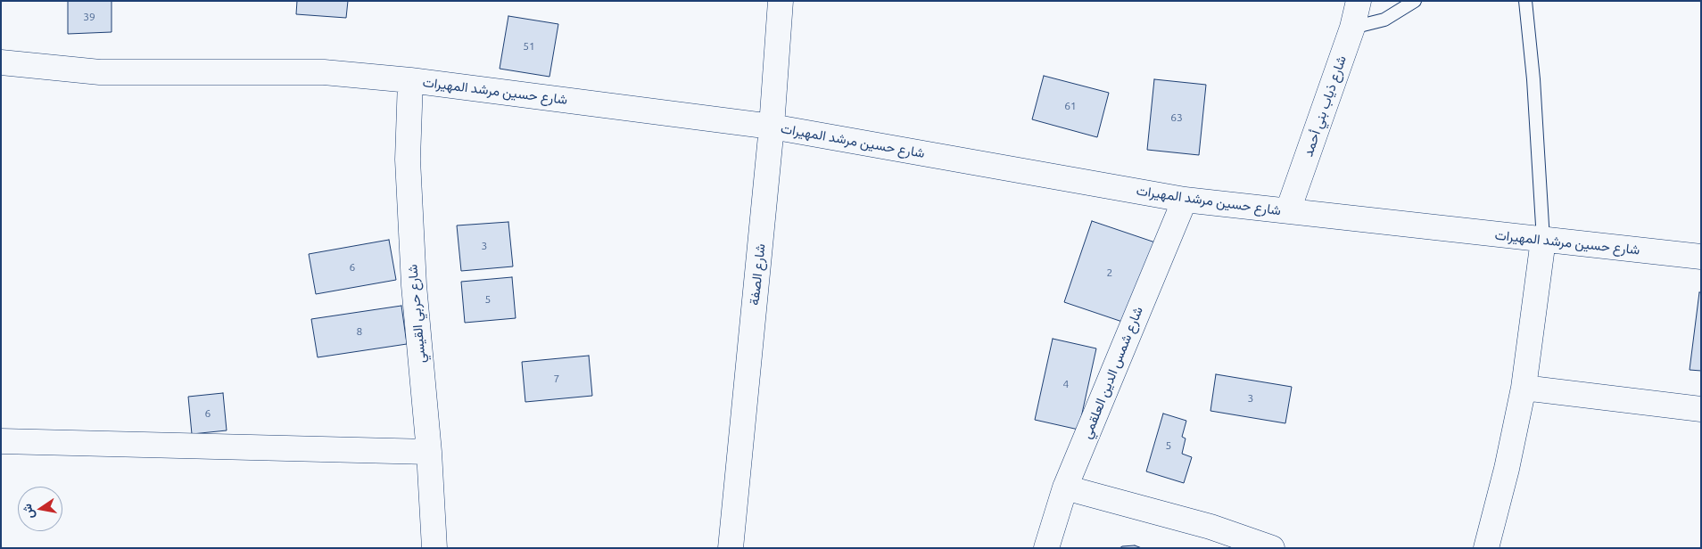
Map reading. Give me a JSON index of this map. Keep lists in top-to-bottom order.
{
  "streets": {
    "street": [
      "شارع حسين مرشد المهيرات",
      "شارع ذياب بني أحمد",
      "شارع الصفة",
      "شارع حربي القيسي",
      "شارع شمس الدين العلقمي"
    ]
  },
  "crossings": [
    ["شارع حسين مرشد المهيرات", "شارع ذياب بني أحمد"],
    ["شارع حسين مرشد المهيرات", "شارع الصفة"],
    ["شارع حسين مرشد المهيرات", "شارع حربي القيسي"],
    ["شارع حسين مرشد المهيرات", "شارع شمس الدين العلقمي"]
  ],
  "house_numbers": [
    "39",
    "51",
    "61",
    "63",
    "3",
    "6",
    "2",
    "5",
    "8",
    "7",
    "4",
    "3",
    "6",
    "5"
  ],
  "north": "left"
}
